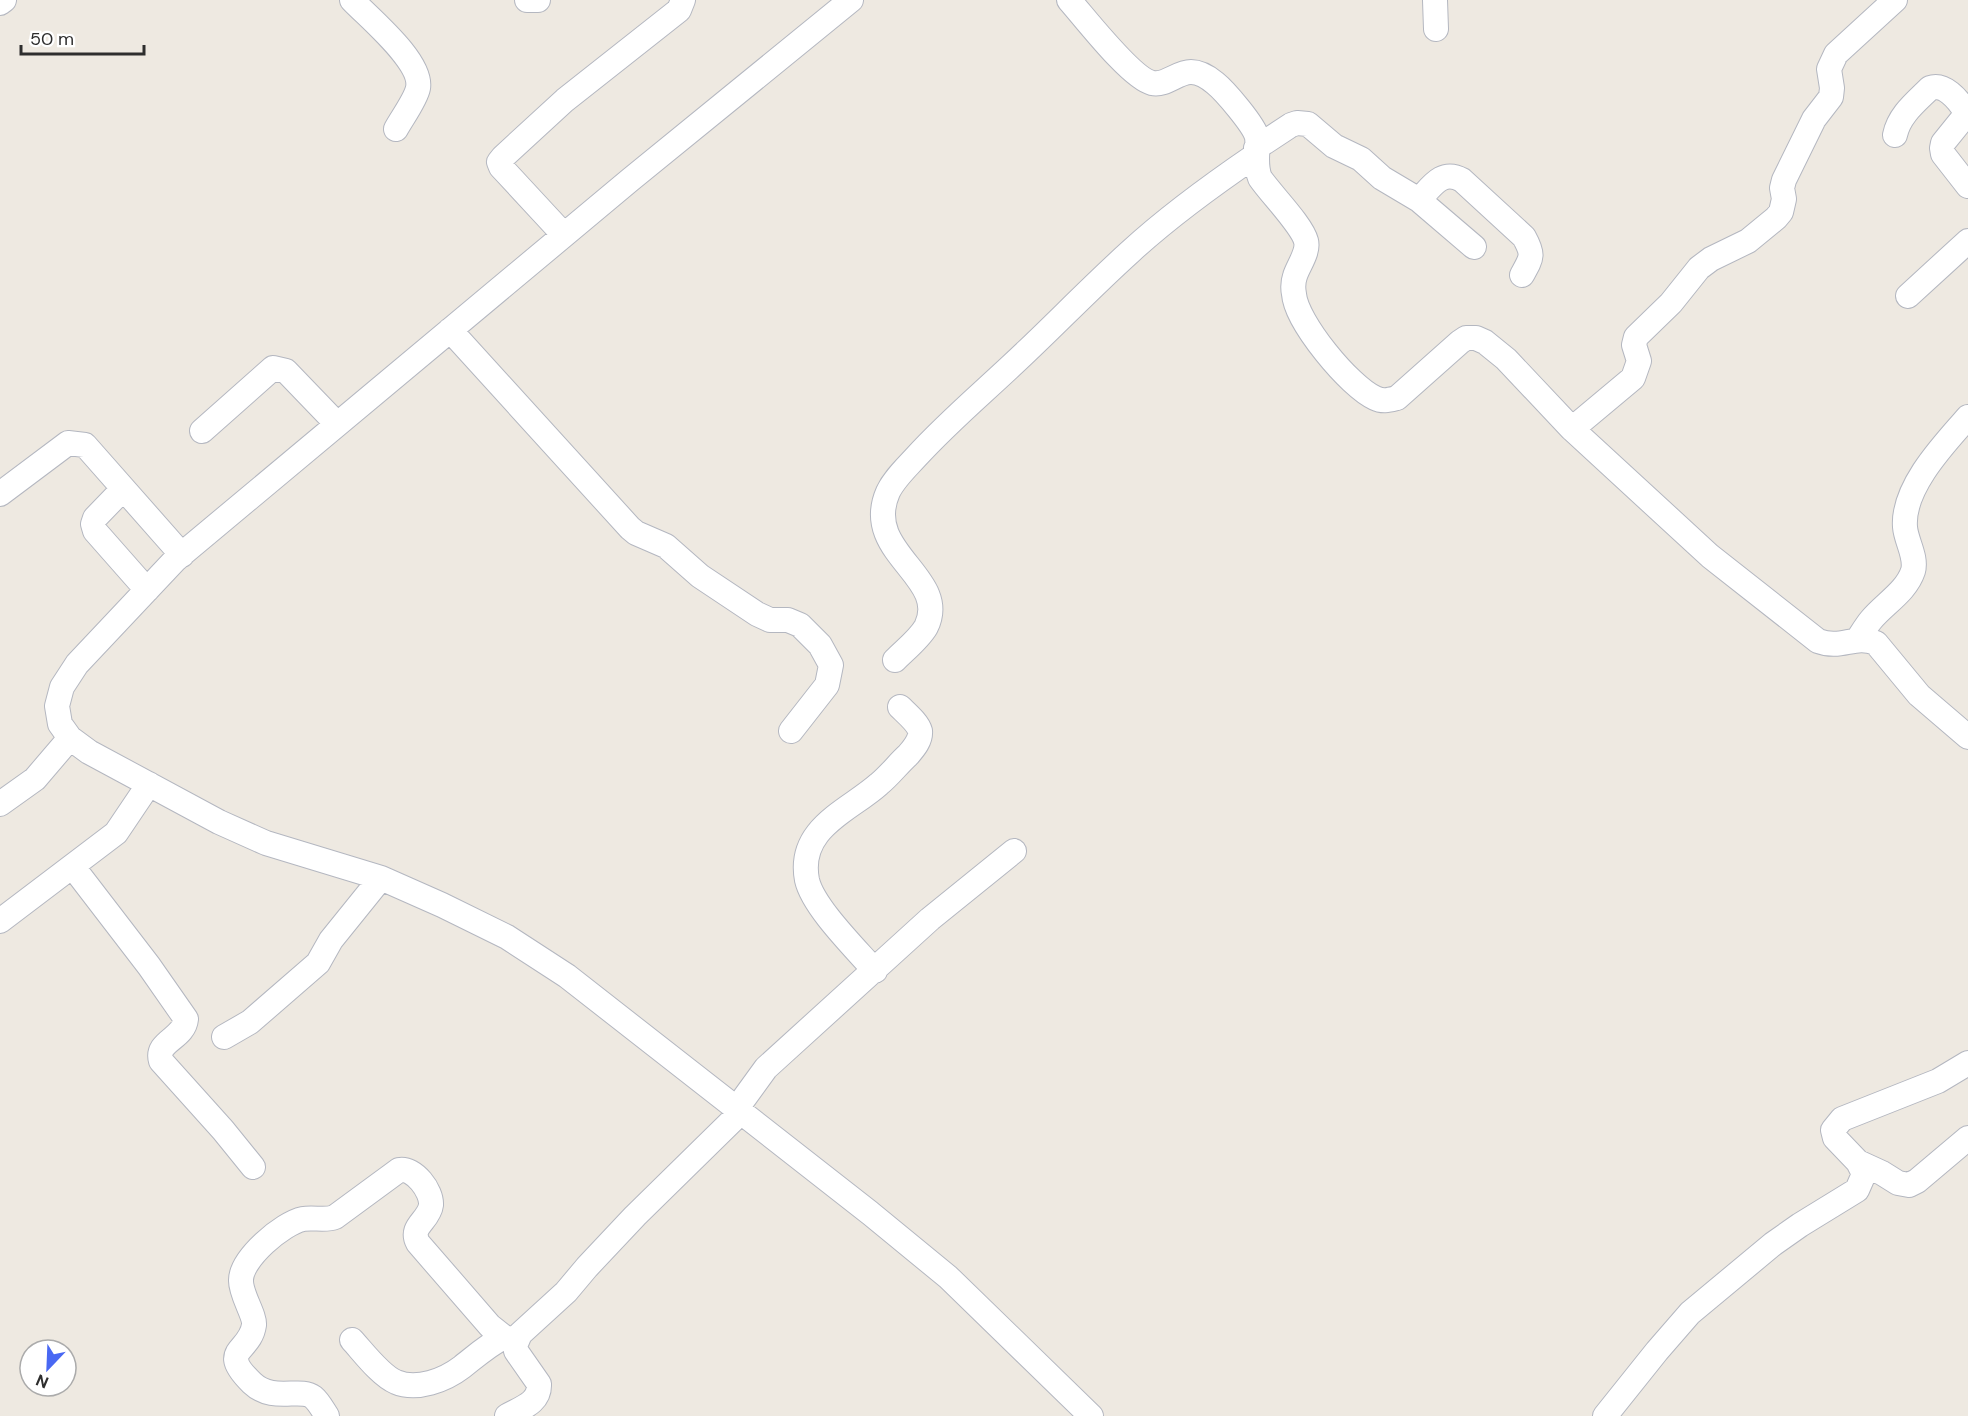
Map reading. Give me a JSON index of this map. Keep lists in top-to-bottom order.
{
  "scale_bar": "50 m",
  "north": "bottom left"
}
